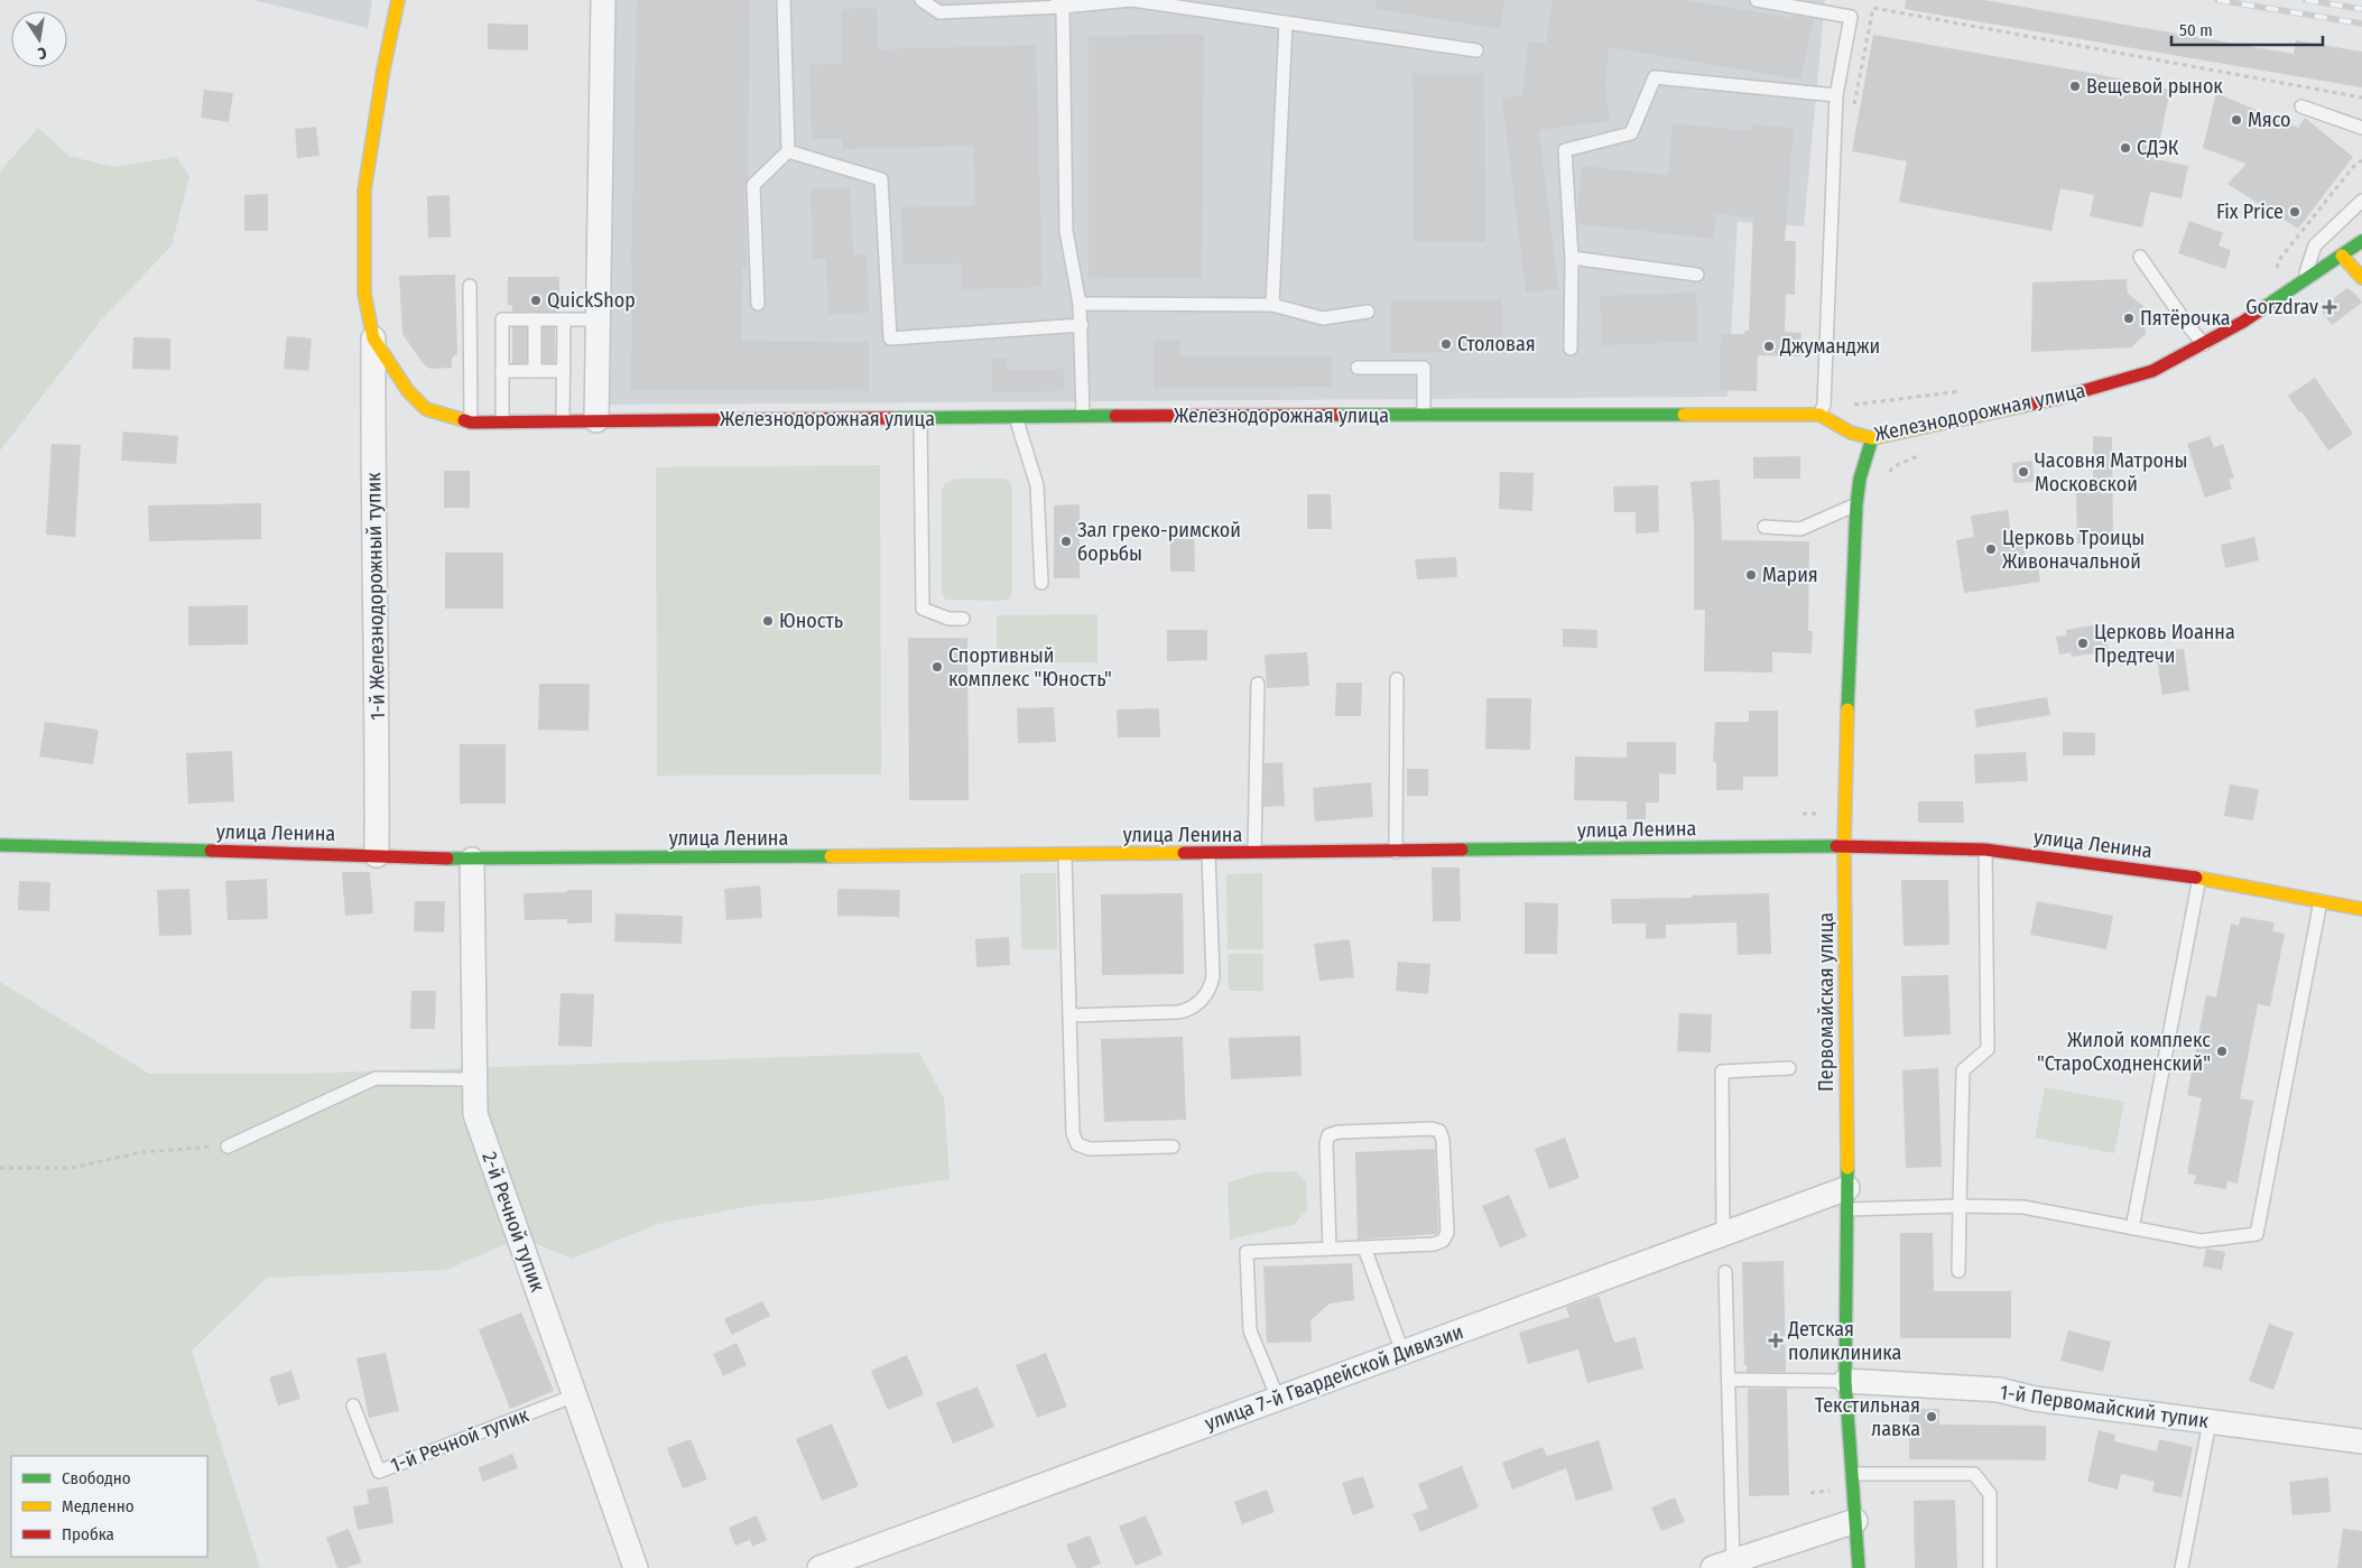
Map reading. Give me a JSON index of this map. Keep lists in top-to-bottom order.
{
  "streets": {
    "main road": ["Железнодорожная улица", "улица Ленина", "Первомайская улица"],
    "street": [
      "1-й Железнодорожный тупик",
      "2-й Речной тупик",
      "улица 7-й Гвардейской Дивизии",
      "1-й Первомайский тупик"
    ],
    "lane": ["1-й Речной тупик"]
  },
  "crossings": [
    ["Железнодорожная улица", "1-й Железнодорожный тупик"],
    ["Железнодорожная улица", "Первомайская улица"],
    ["1-й Железнодорожный тупик", "улица Ленина"],
    ["улица Ленина", "Первомайская улица"],
    ["улица Ленина", "2-й Речной тупик"],
    ["Первомайская улица", "улица 7-й Гвардейской Дивизии"],
    ["Первомайская улица", "1-й Первомайский тупик"],
    ["2-й Речной тупик", "1-й Речной тупик"]
  ],
  "places": {
    "other": [
      "Вещевой рынок",
      "Мясо",
      "СДЭК",
      "Fix Price",
      "QuickShop",
      "Пятёрочка",
      "Столовая",
      "Джуманджи",
      "Часовня Матроны Московской",
      "Зал греко-римской борьбы",
      "Церковь Троицы Живоначальной",
      "Мария",
      "Юность",
      "Церковь Иоанна Предтечи",
      "Спортивный комплекс \"Юность\"",
      "Жилой комплекс \"СтароСходненский\"",
      "Текстильная лавка"
    ],
    "health": ["Gorzdrav", "Детская поликлиника"]
  },
  "legend": ["Свободно", "Медленно", "Пробка"],
  "scale_bar": "50 m",
  "north": "bottom"
}
